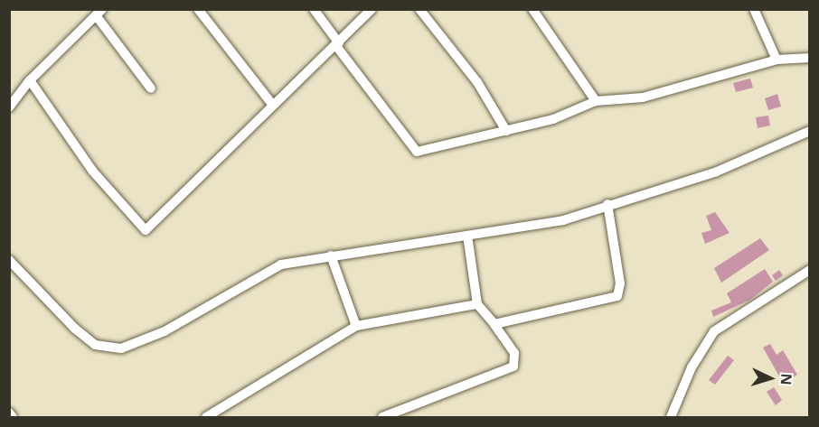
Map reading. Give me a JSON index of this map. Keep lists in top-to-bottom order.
{
  "north": "right"
}
